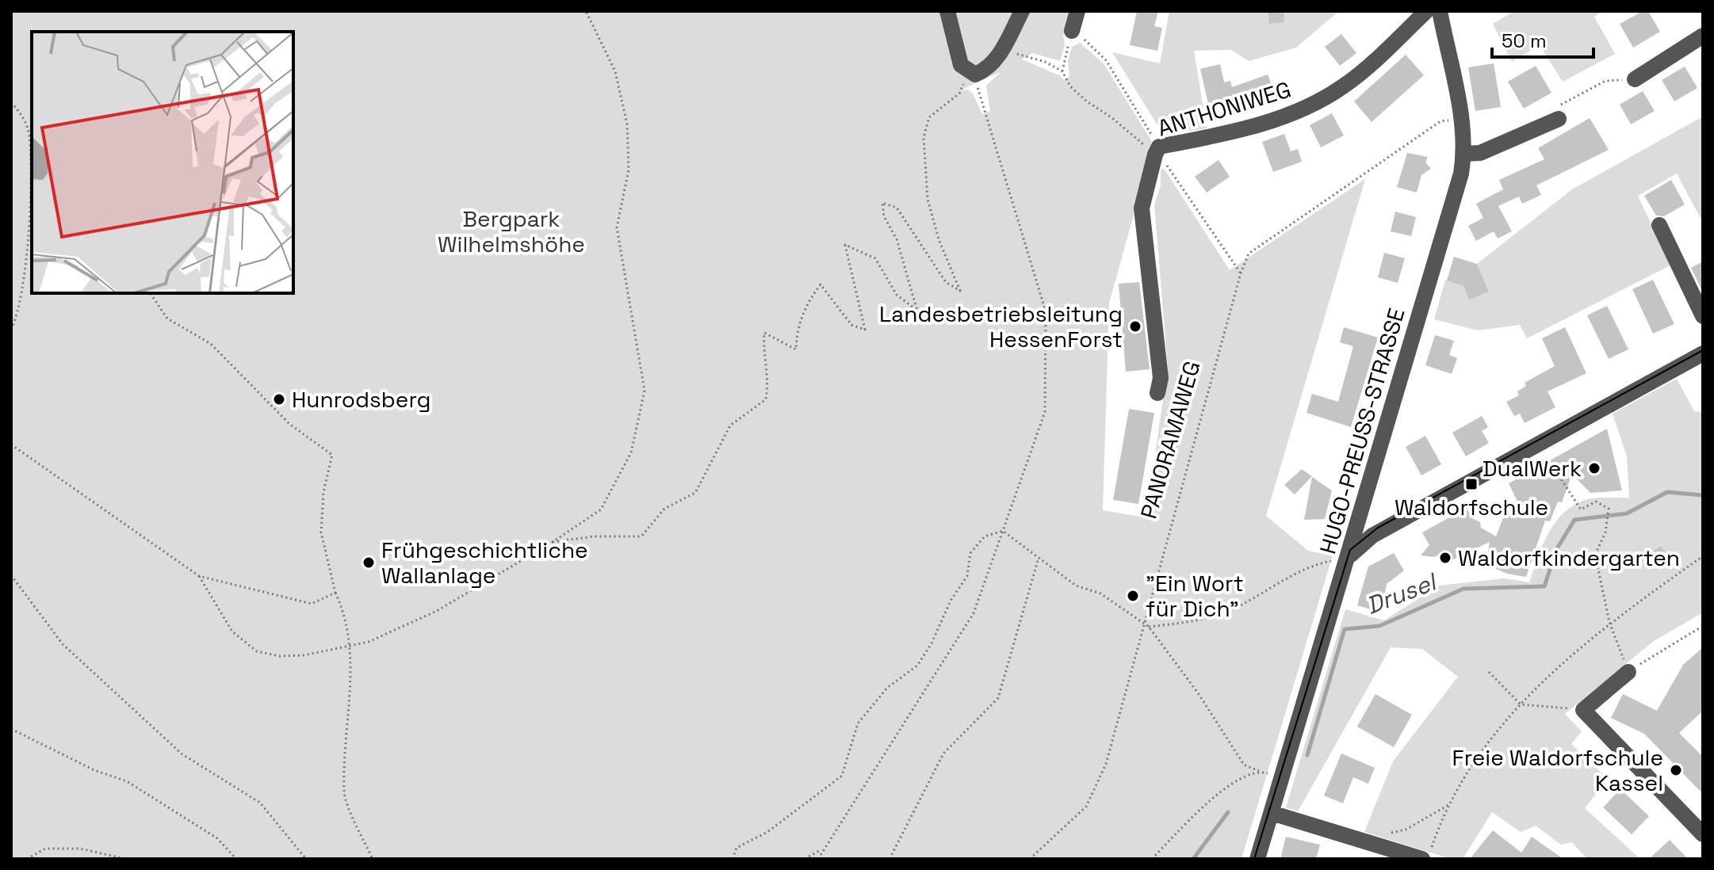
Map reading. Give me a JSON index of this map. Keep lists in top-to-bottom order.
{
  "streets": {
    "street": ["ANTHONIWEG", "HUGO-PREUSS-STRASSE", "PANORAMAWEG"]
  },
  "crossings": [
    ["ANTHONIWEG", "PANORAMAWEG"],
    ["HUGO-PREUSS-STRASSE", "PANORAMAWEG"]
  ],
  "water": ["Drusel"],
  "parks": ["Bergpark Wilhelmshöhe"],
  "places": {
    "other": [
      "Landesbetriebsleitung HessenForst",
      "Hunrodsberg",
      "DualWerk",
      "Waldorfkindergarten",
      "Frühgeschichtliche Wallanlage",
      "\"Ein Wort für Dich\"",
      "Freie Waldorfschule Kassel"
    ],
    "transit": ["Waldorfschule"]
  },
  "scale_bar": "50 m"
}
